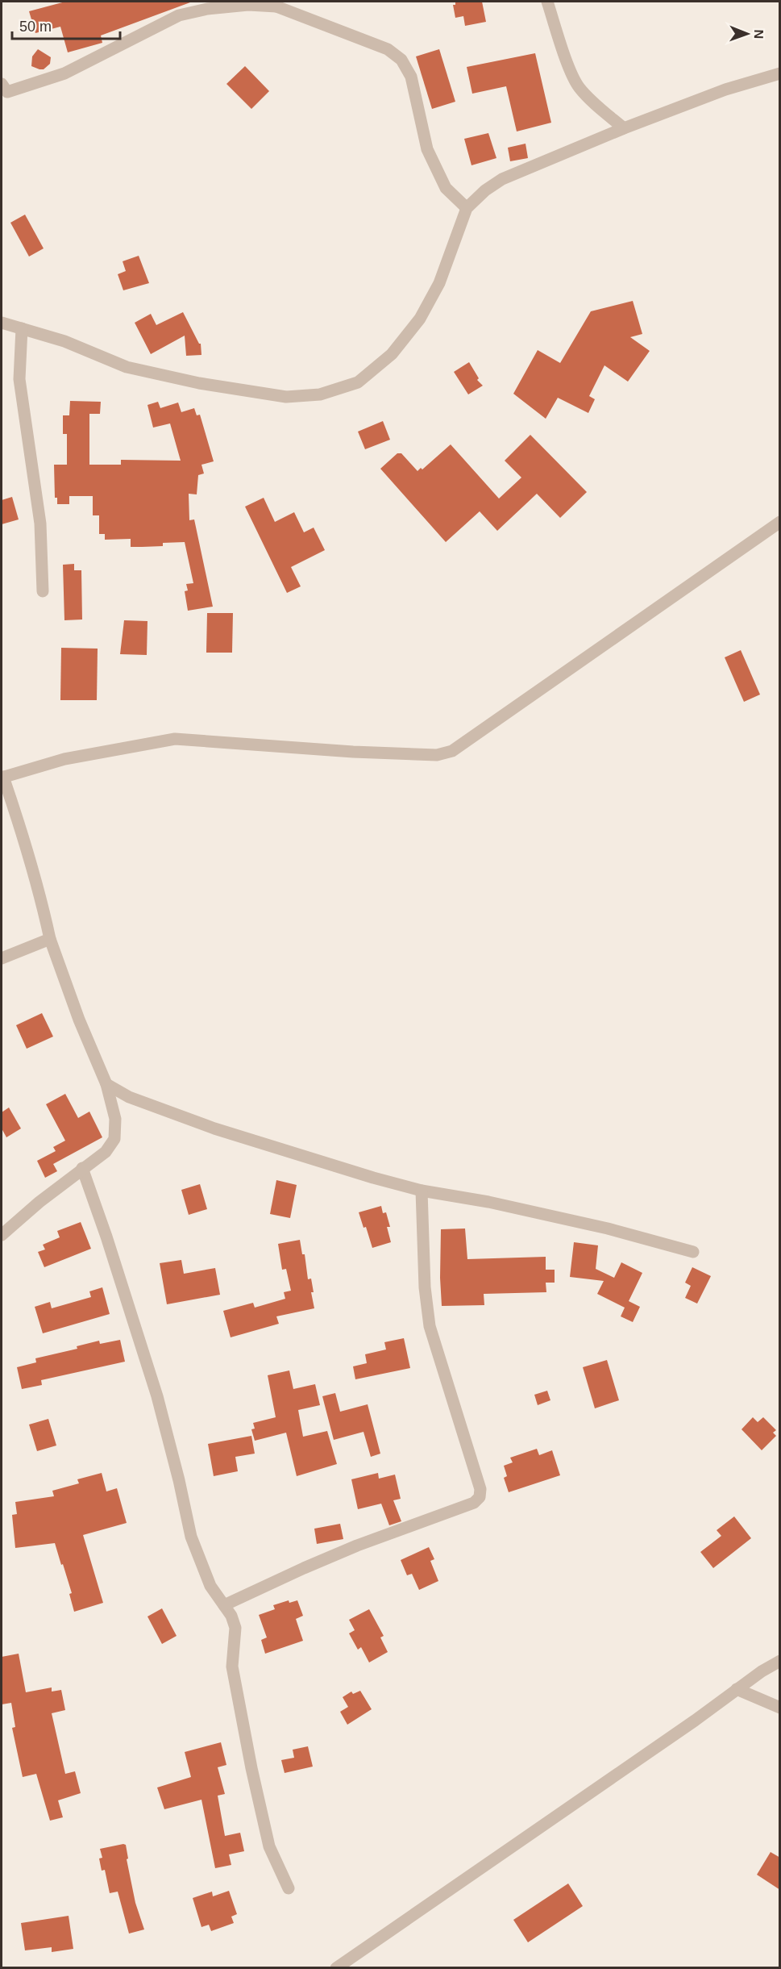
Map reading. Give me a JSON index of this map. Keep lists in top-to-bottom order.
{
  "scale_bar": "50 m",
  "north": "right"
}
